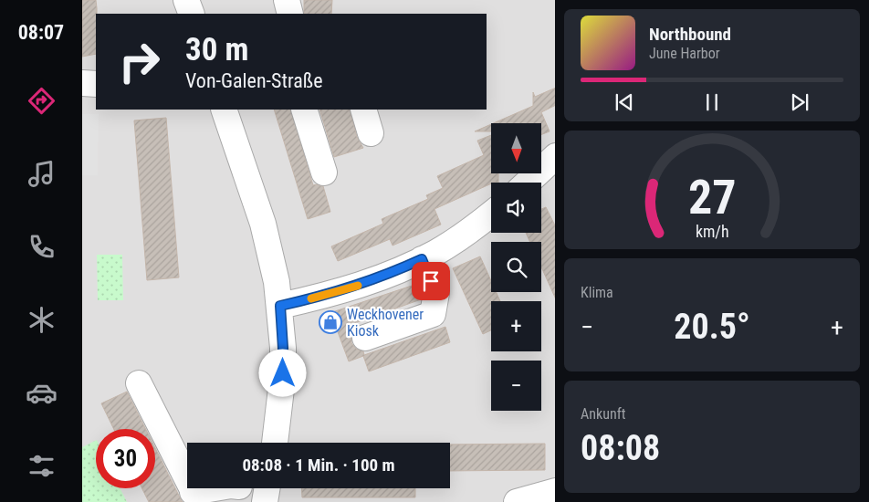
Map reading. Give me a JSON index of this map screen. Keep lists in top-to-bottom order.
{
  "places": {
    "shop": ["Weckhovener Kiosk"]
  },
  "north": "bottom",
  "page": {
    "tabs": "08:07",
    "turn": ["30 m", "Von-Galen-Straße"],
    "song": ["Northbound", "June Harbor"],
    "map_buttons": ["+", "−"],
    "tile": [
      "Klima",
      ["Ankunft", "08:08"]
    ],
    "heat": ["−", "20.5°", "+"],
    "limit": "30",
    "trip": "08:08 · 1 Min. · 100 m",
    "gauge": ["27", "km/h"]
  }
}
